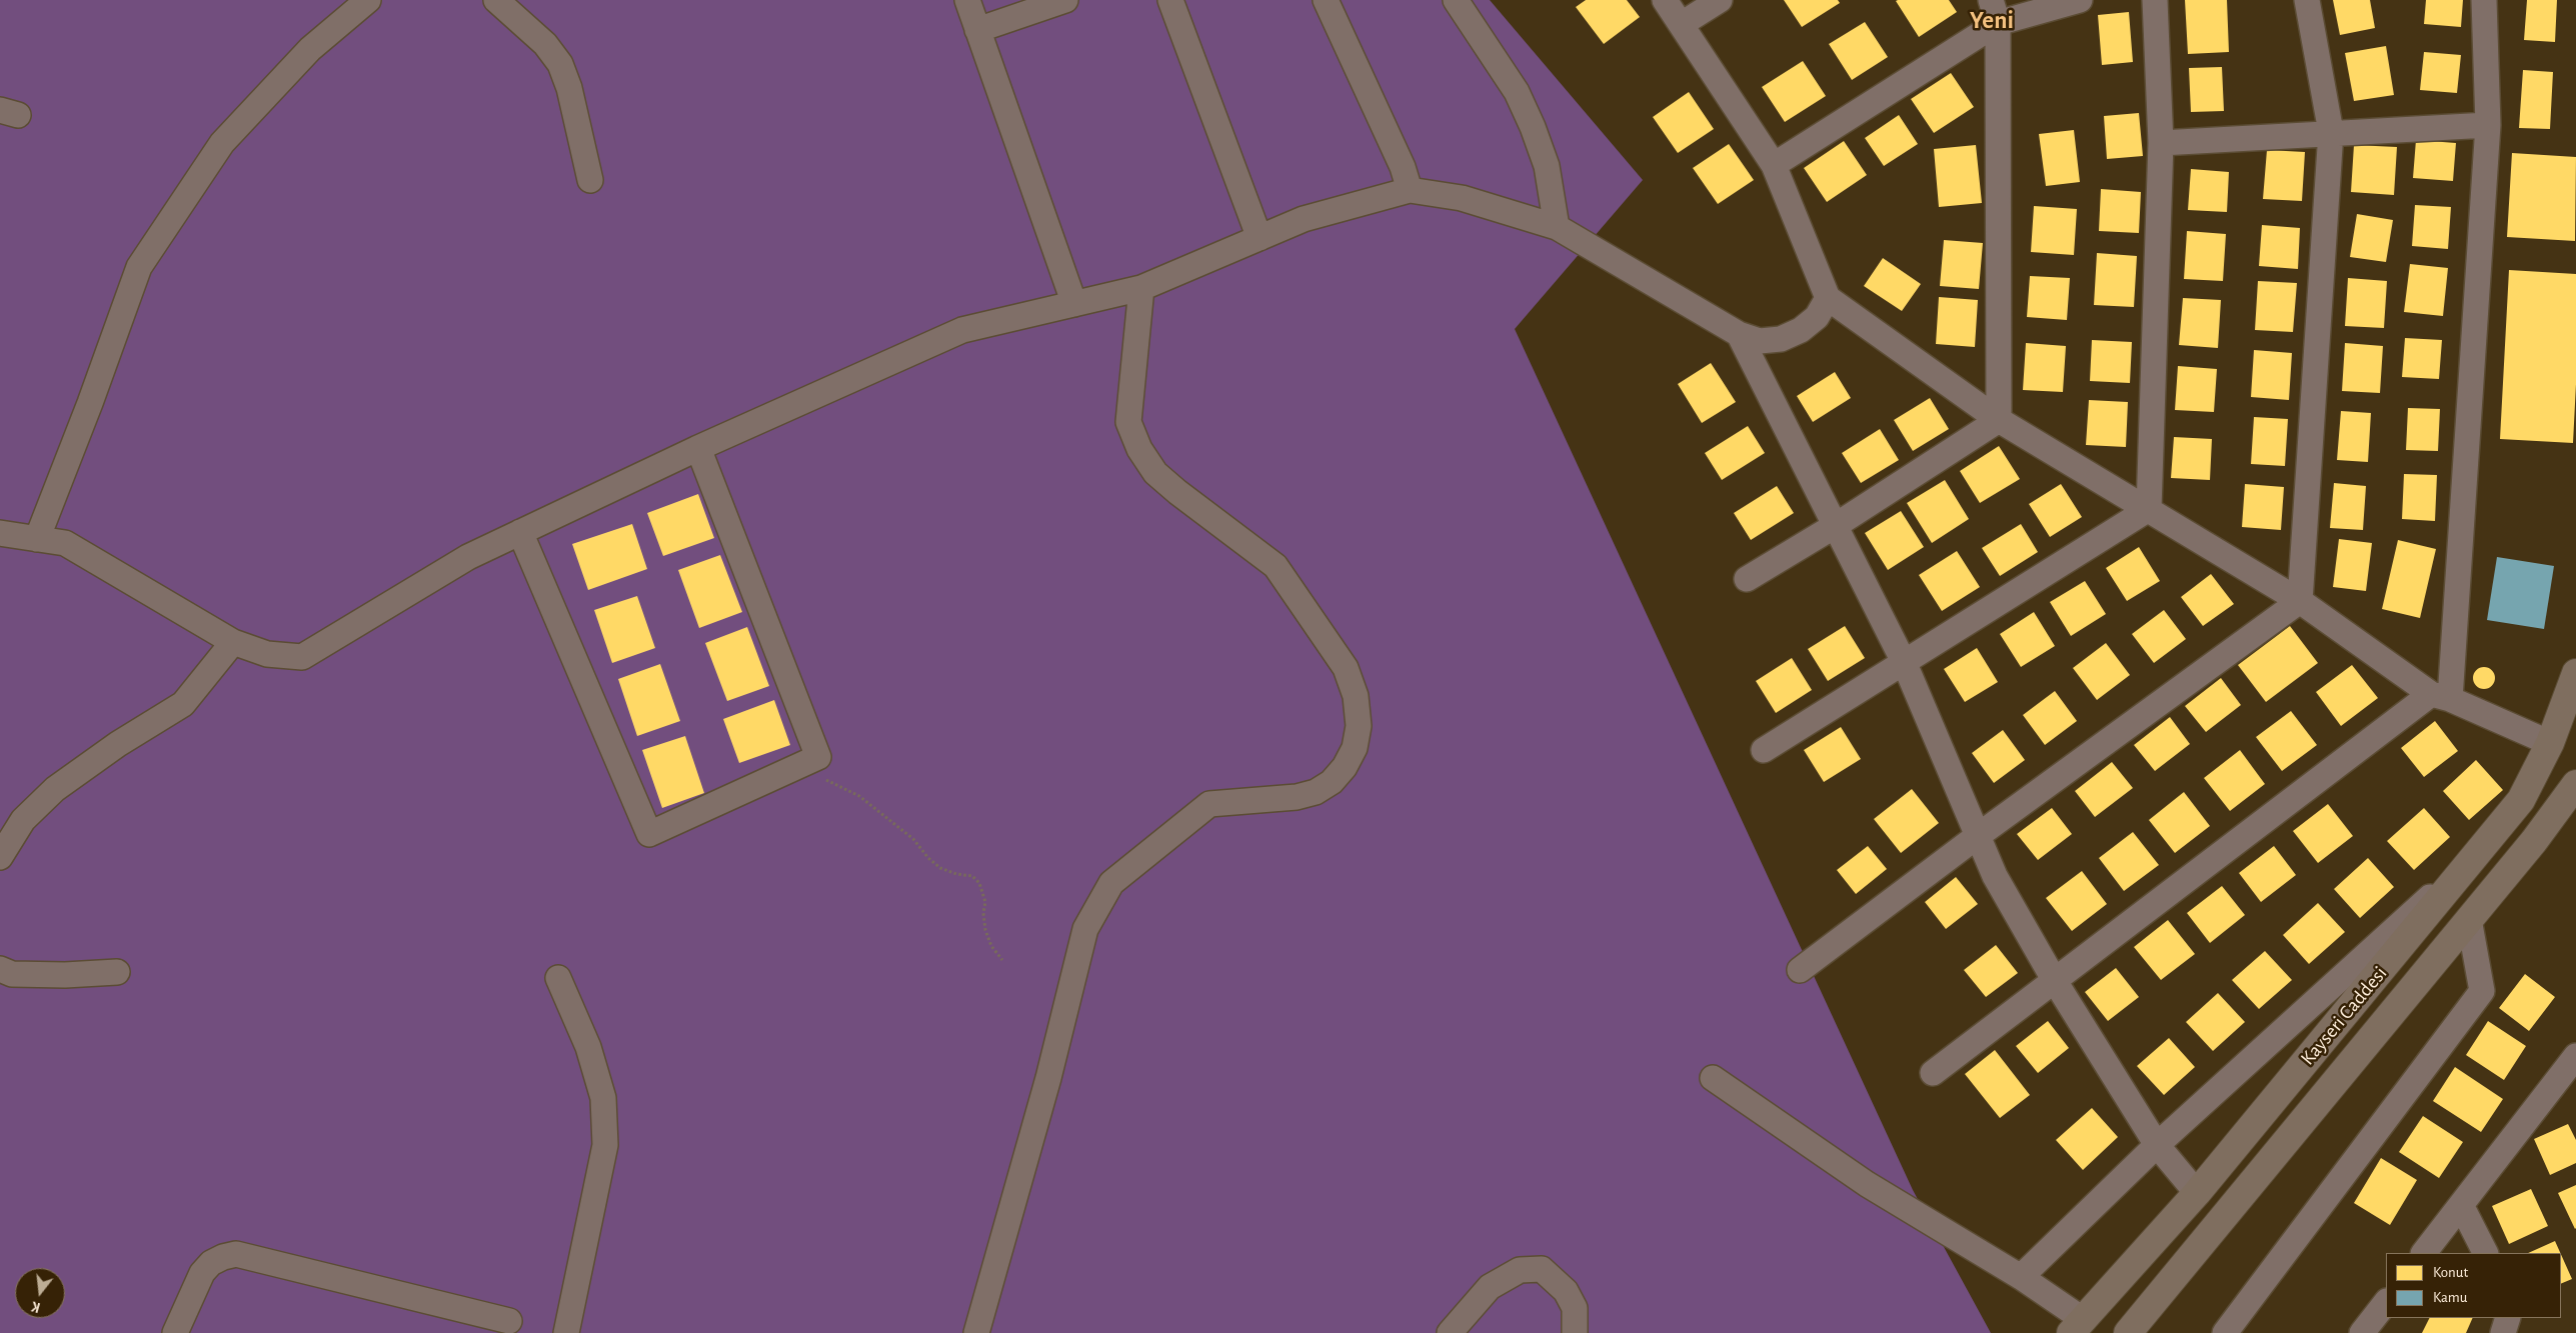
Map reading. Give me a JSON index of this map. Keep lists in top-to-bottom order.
{
  "streets": {
    "main road": ["Kayseri Caddesi"]
  },
  "districts": ["Yeni"],
  "legend": ["Konut", "Kamu"],
  "north": "bottom"
}
